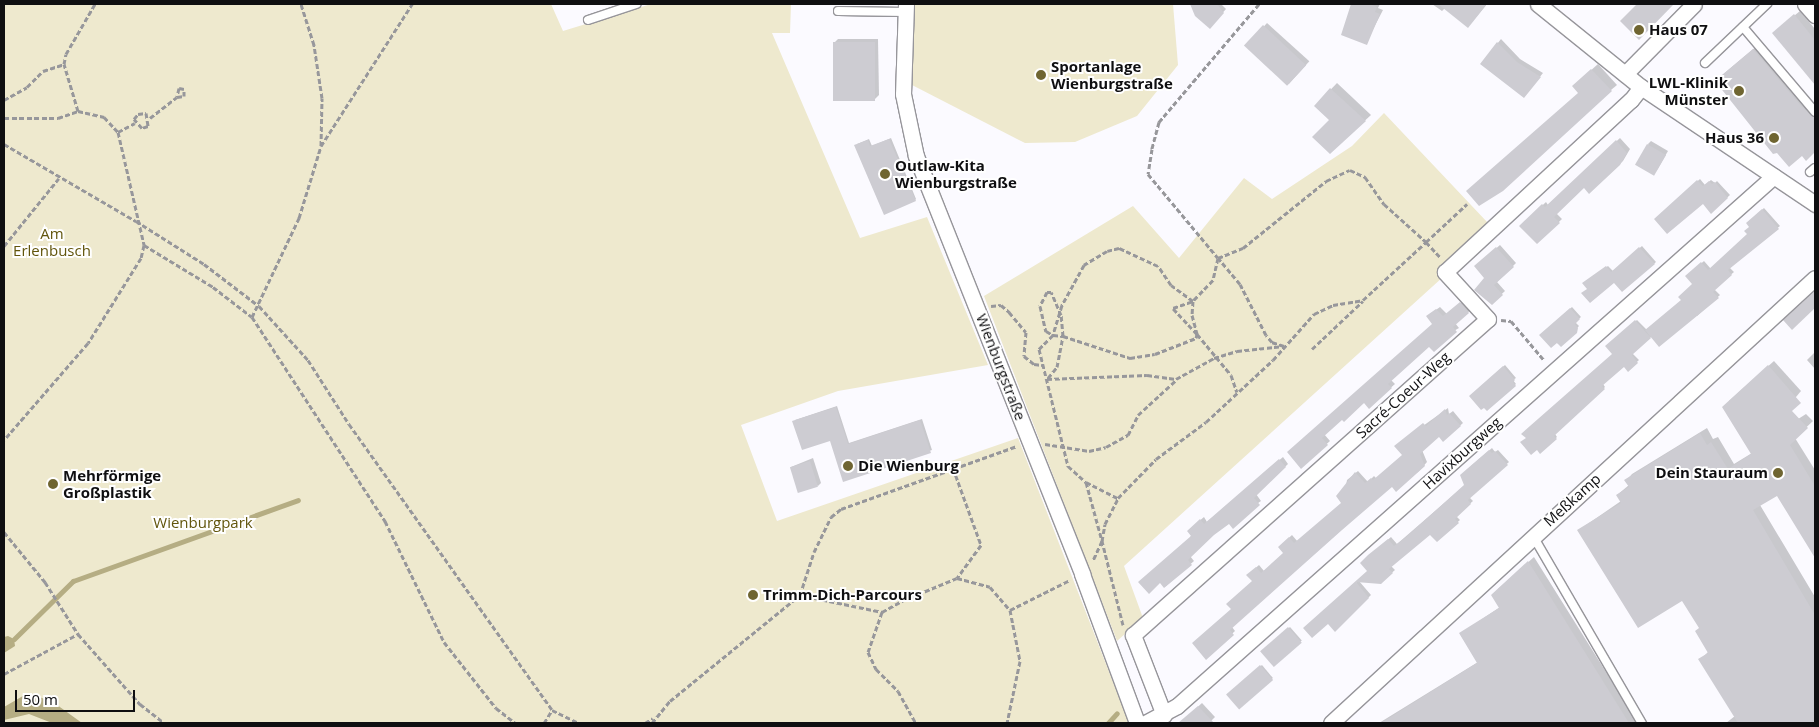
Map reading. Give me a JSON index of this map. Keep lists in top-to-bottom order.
{
  "streets": {
    "street": [
      "Wienburgstraße",
      "Sacré-Coeur-Weg",
      "Havixburgweg",
      "Meßkamp"
    ]
  },
  "parks": ["Am Erlenbusch", "Wienburgpark"],
  "places": [
    "Haus 07",
    "Sportanlage Wienburgstraße",
    "LWL-Klinik Münster",
    "Haus 36",
    "Outlaw-Kita Wienburgstraße",
    "Die Wienburg",
    "Dein Stauraum",
    "Mehrförmige Großplastik",
    "Trimm-Dich-Parcours"
  ],
  "scale_bar": "50 m"
}
